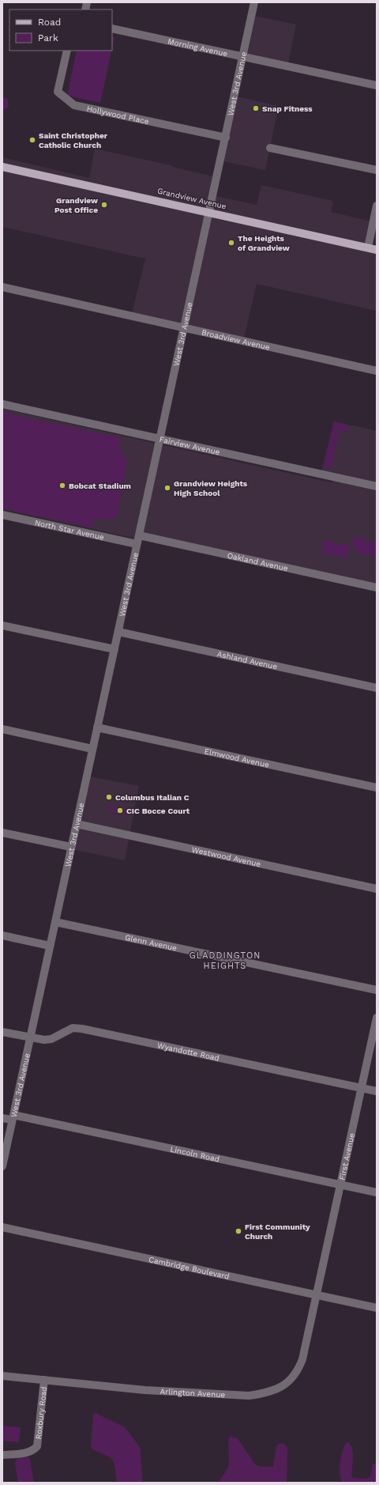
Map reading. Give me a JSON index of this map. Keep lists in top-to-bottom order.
{
  "streets": {
    "main road": ["Grandview Avenue"],
    "street": [
      "Morning Avenue",
      "West 3rd Avenue",
      "Hollywood Place",
      "Broadview Avenue",
      "Fairview Avenue",
      "North Star Avenue",
      "Oakland Avenue",
      "Ashland Avenue",
      "Elmwood Avenue",
      "Westwood Avenue",
      "Glenn Avenue",
      "Wyandotte Road",
      "Lincoln Road",
      "First Avenue",
      "Cambridge Boulevard",
      "Arlington Avenue",
      "Roxbury Road"
    ]
  },
  "crossings": [
    ["Morning Avenue", "West 3rd Avenue"],
    ["West 3rd Avenue", "Hollywood Place"],
    ["West 3rd Avenue", "Grandview Avenue"],
    ["West 3rd Avenue", "Broadview Avenue"],
    ["West 3rd Avenue", "Fairview Avenue"],
    ["West 3rd Avenue", "North Star Avenue"],
    ["West 3rd Avenue", "Oakland Avenue"],
    ["West 3rd Avenue", "Ashland Avenue"],
    ["West 3rd Avenue", "Elmwood Avenue"],
    ["West 3rd Avenue", "Westwood Avenue"],
    ["West 3rd Avenue", "Glenn Avenue"],
    ["West 3rd Avenue", "Wyandotte Road"],
    ["West 3rd Avenue", "Lincoln Road"],
    ["Wyandotte Road", "First Avenue"],
    ["Lincoln Road", "First Avenue"],
    ["First Avenue", "Cambridge Boulevard"],
    ["First Avenue", "Arlington Avenue"],
    ["Cambridge Boulevard", "Arlington Avenue"],
    ["Arlington Avenue", "Roxbury Road"]
  ],
  "districts": ["GLADDINGTON HEIGHTS"],
  "places": [
    "Snap Fitness",
    "Saint Christopher Catholic Church",
    "Grandview Post Office",
    "The Heights of Grandview",
    "Bobcat Stadium",
    "Grandview Heights High School",
    "Columbus Italian C",
    "CIC Bocce Court",
    "First Community Church"
  ],
  "legend": ["Road", "Park"]
}
